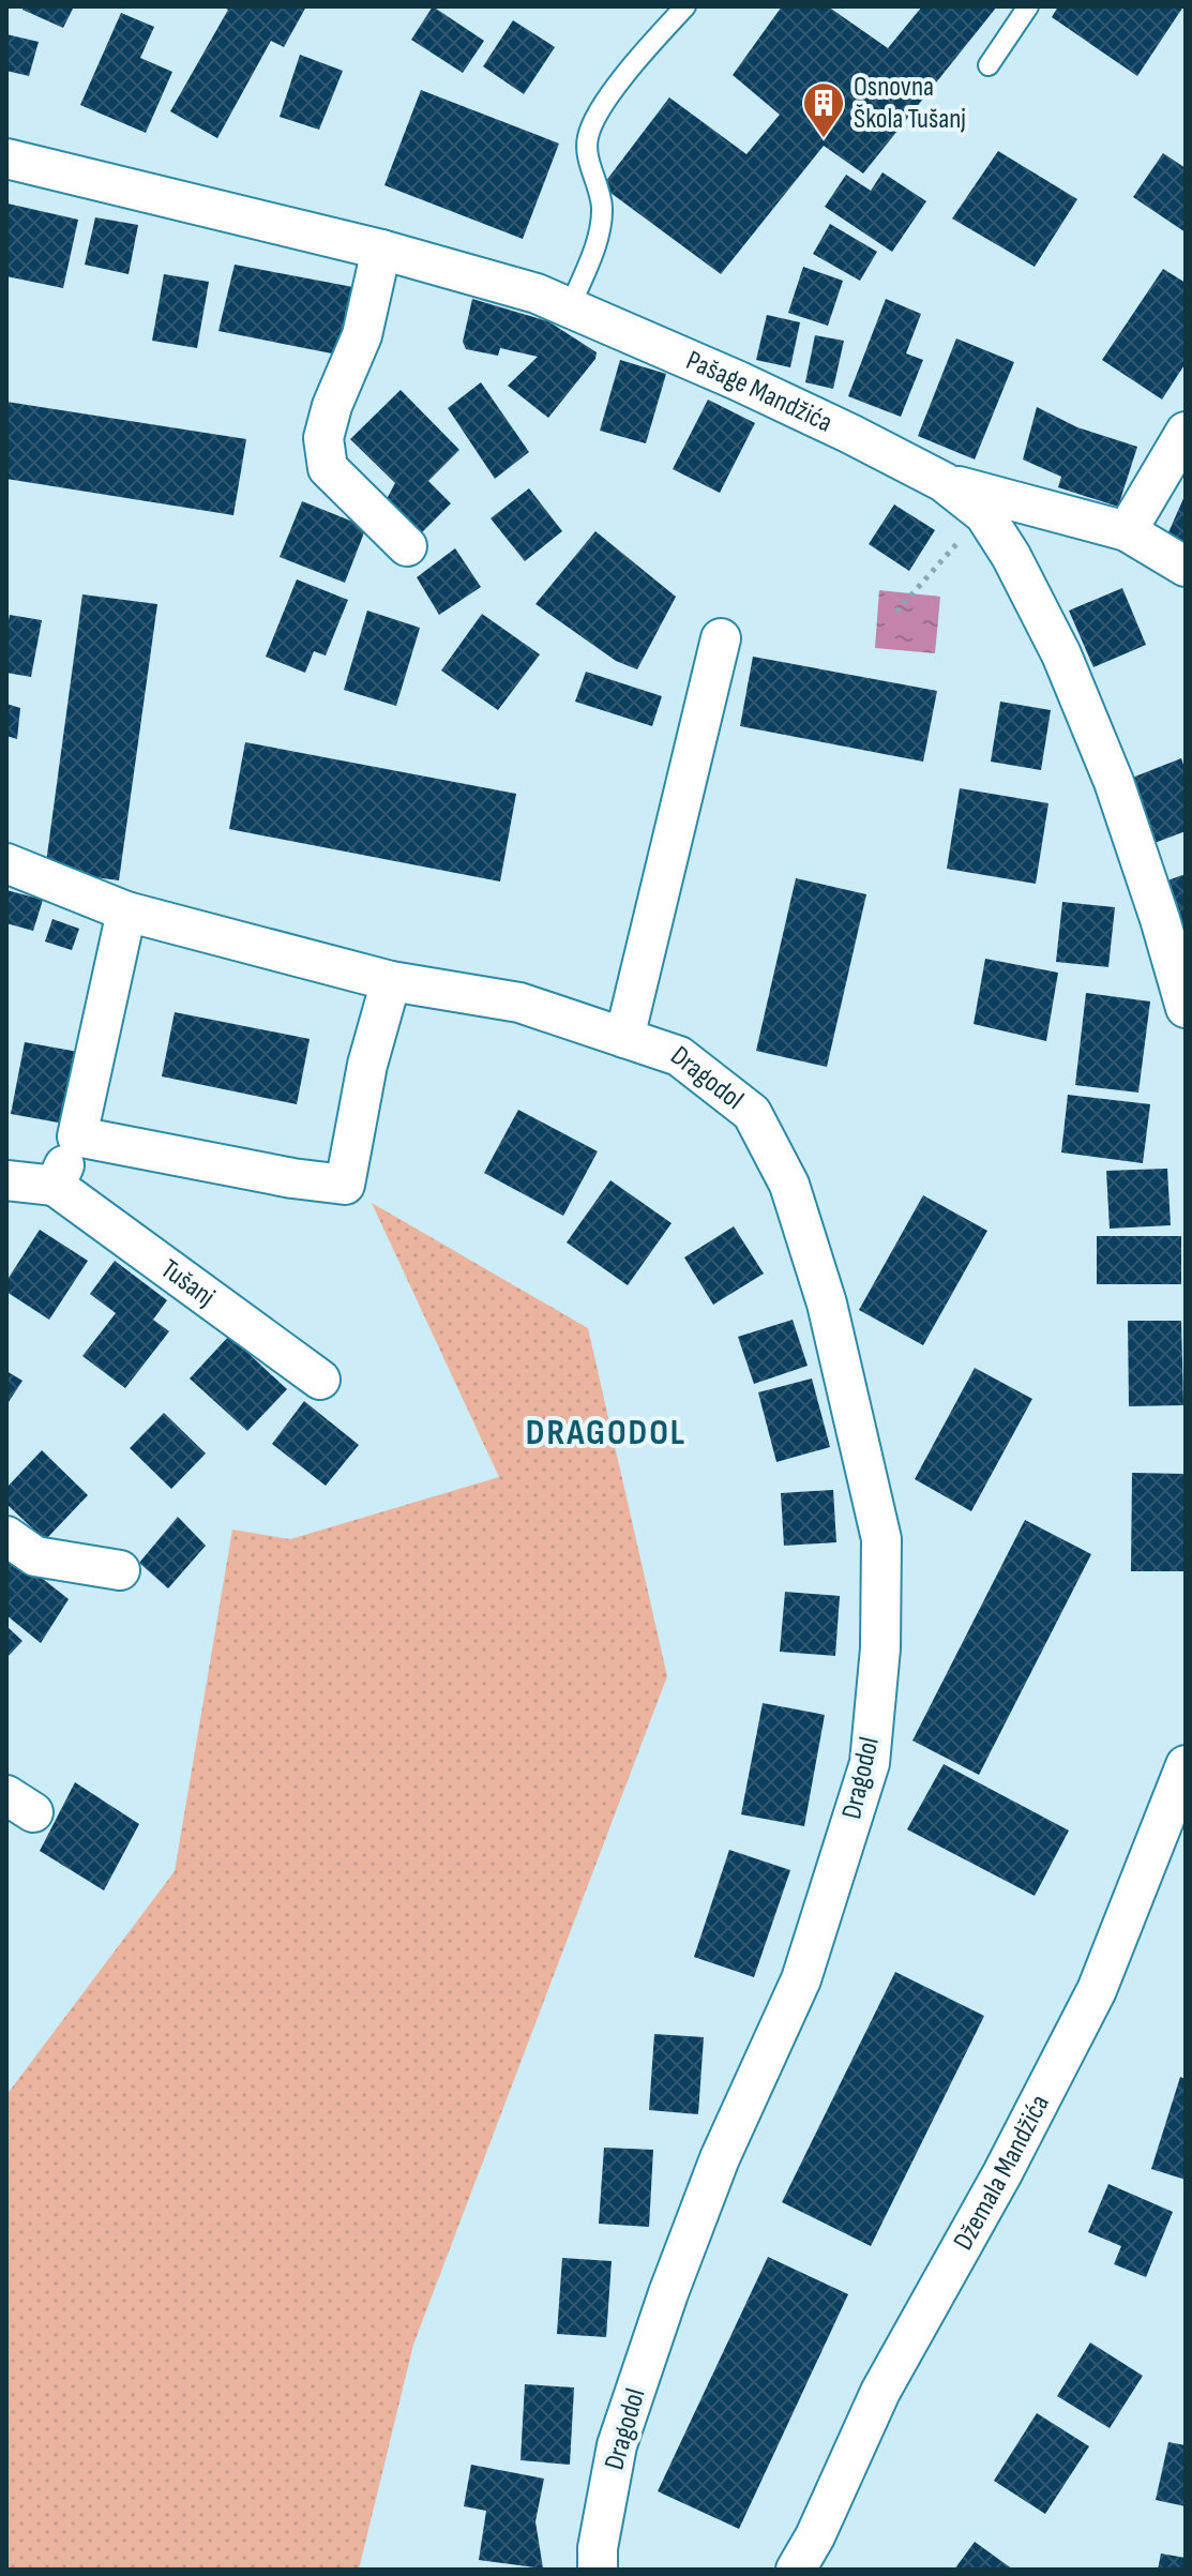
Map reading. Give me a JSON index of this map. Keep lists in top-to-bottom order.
{
  "streets": {
    "street": [
      "Pašage Mandžića",
      "Dragodol",
      "Tušanj",
      "Džemala Mandžića"
    ]
  },
  "districts": ["DRAGODOL"],
  "places": {
    "building": ["Osnovna Škola Tušanj"]
  }
}
